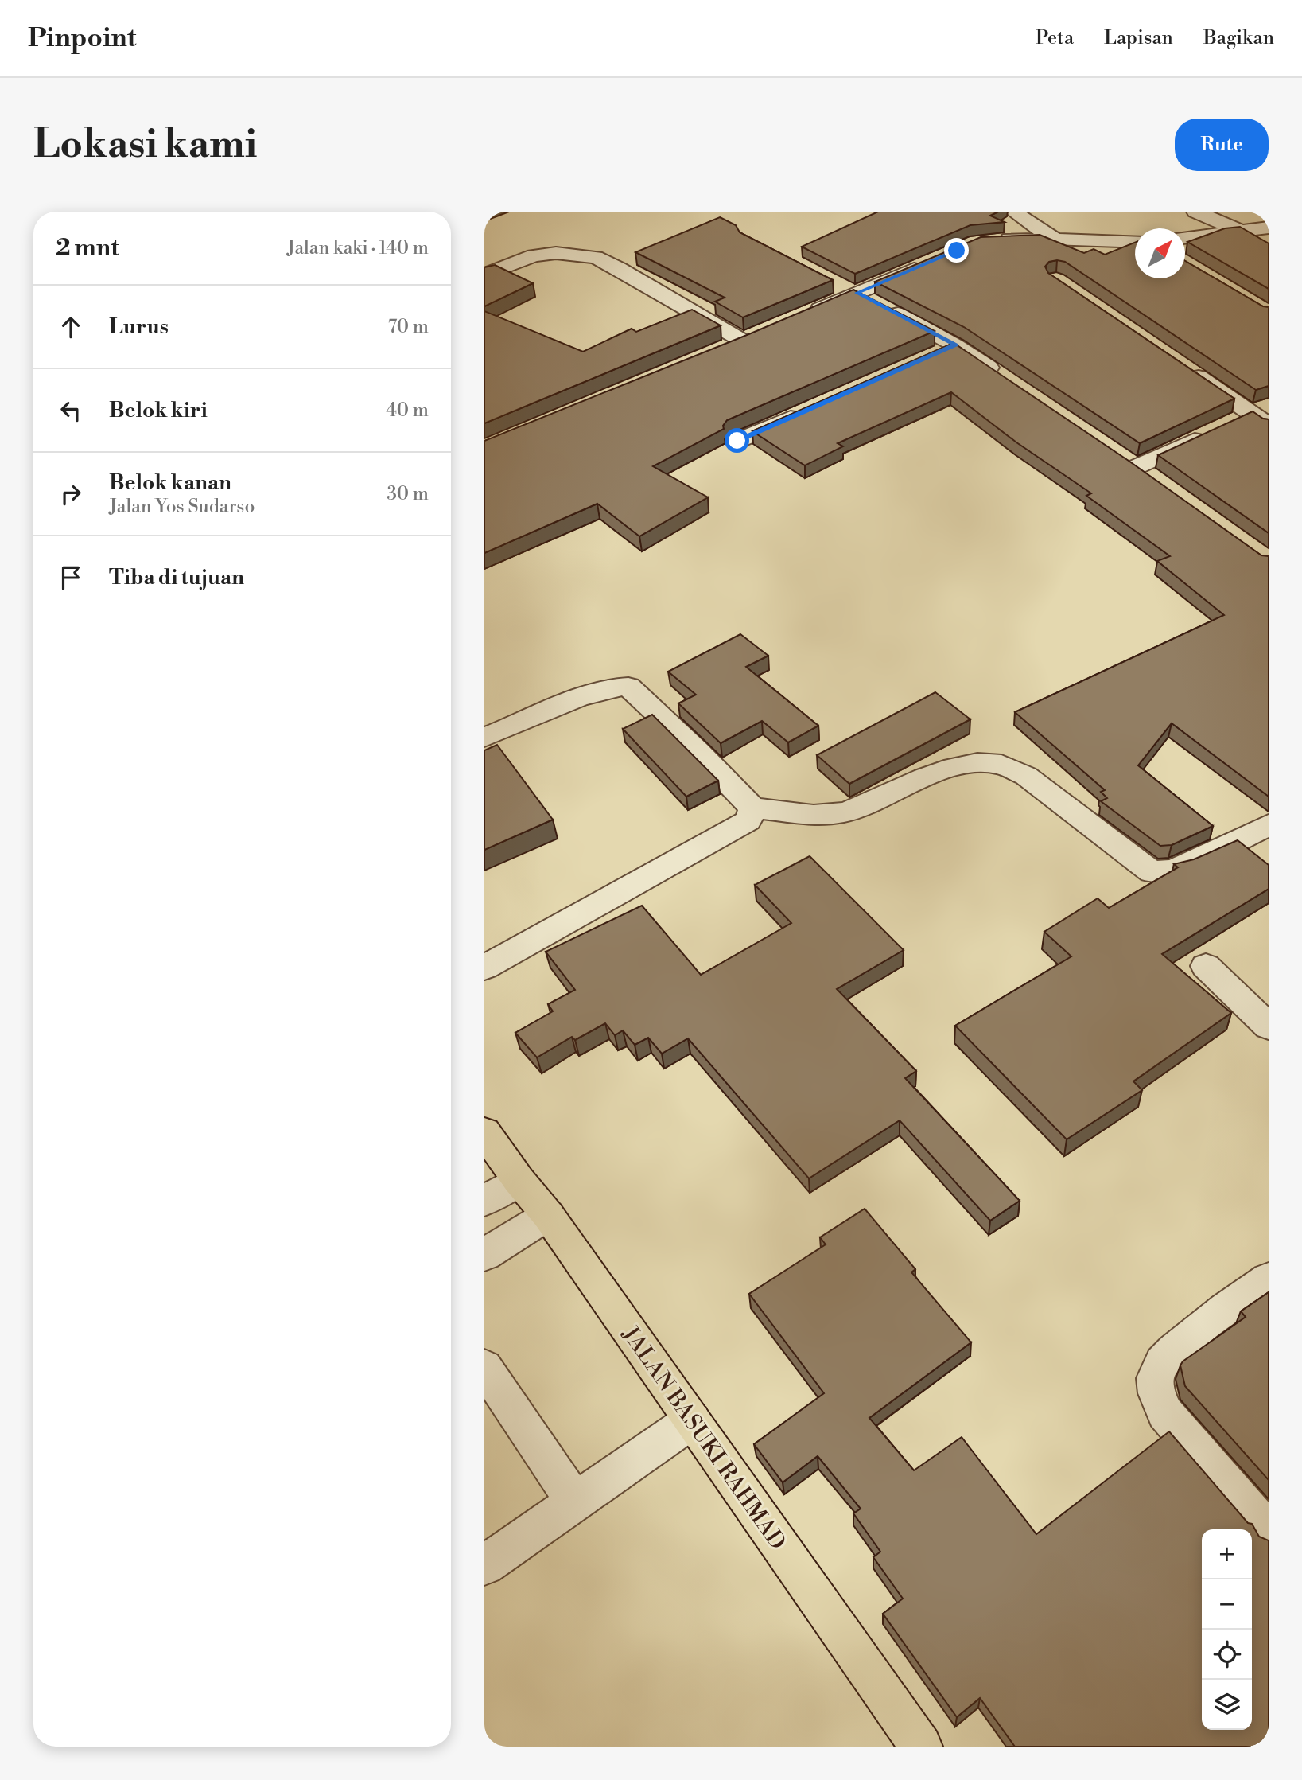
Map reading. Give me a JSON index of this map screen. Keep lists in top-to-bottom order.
{
  "streets": {
    "main road": ["JALAN BASUKI RAHMAD"]
  },
  "north": "top right",
  "page": {
    "header": "Pinpoint",
    "nav": ["Peta", "Lapisan", "Bagikan"],
    "buttons": "Rute",
    "title": "Lokasi kami",
    "heading": ["2 mnt", "Jalan kaki · 140 m"],
    "list": [
      ["Lurus", "70 m"],
      ["Belok kiri", "40 m"],
      ["Belok kanan", "Jalan Yos Sudarso", "30 m"],
      "Tiba di tujuan"
    ],
    "map_buttons": ["+", "−"]
  }
}
